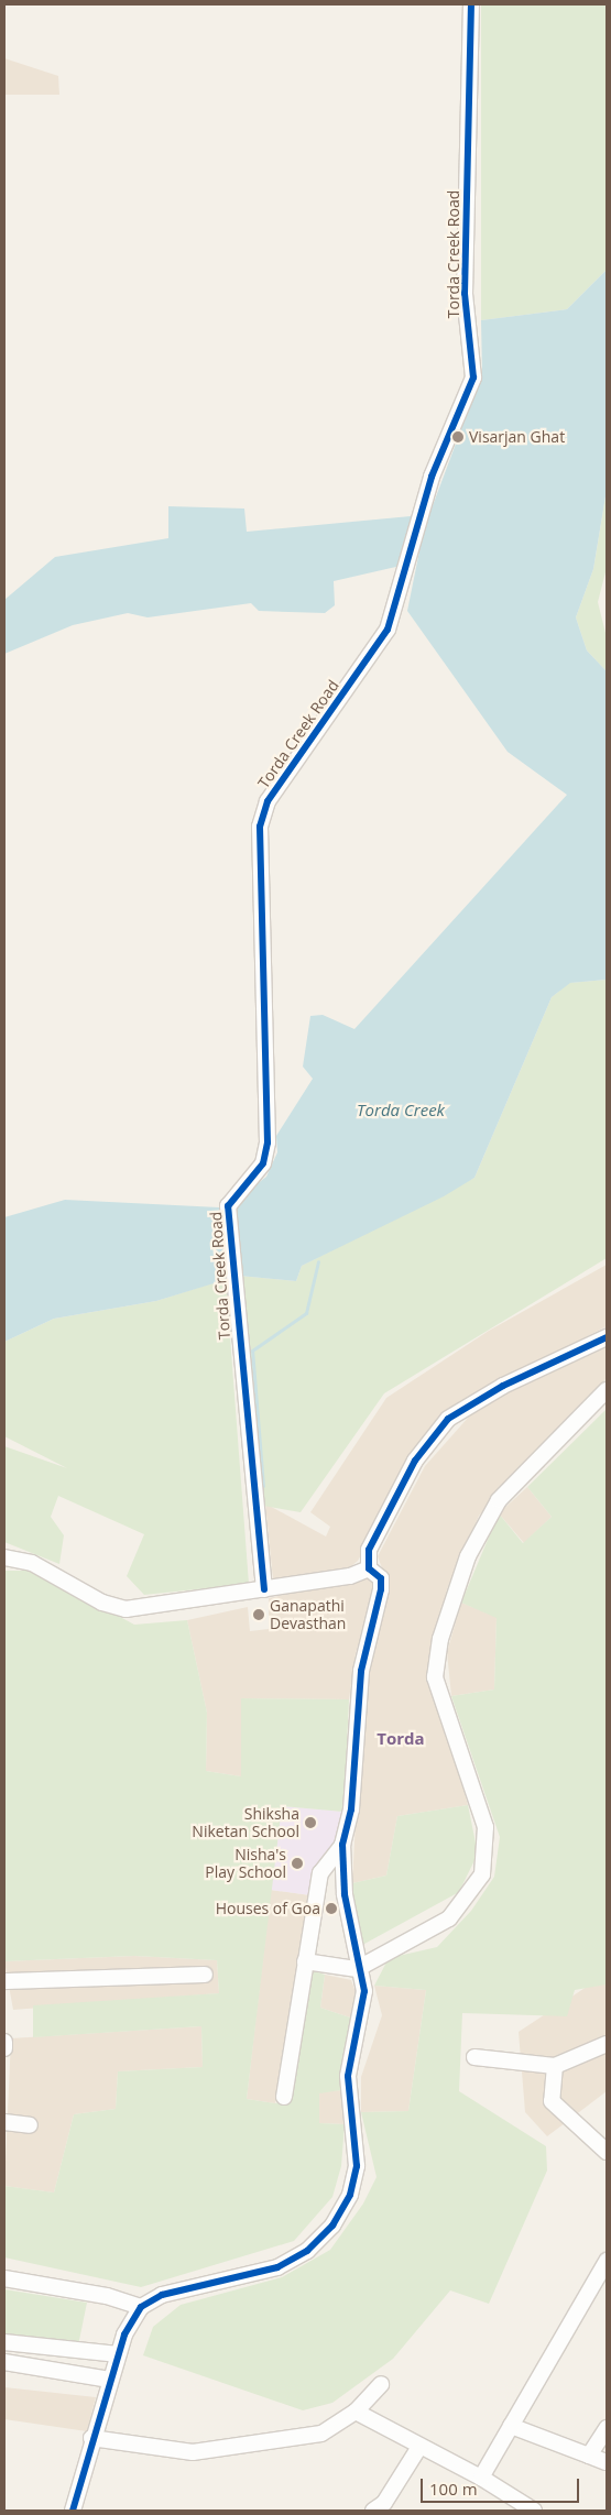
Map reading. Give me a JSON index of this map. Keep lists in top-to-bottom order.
{
  "streets": {
    "street": ["Torda Creek Road"]
  },
  "districts": ["Torda"],
  "water": ["Torda Creek"],
  "places": [
    "Visarjan Ghat",
    "Ganapathi Devasthan",
    "Shiksha Niketan School",
    "Nisha's Play School",
    "Houses of Goa"
  ],
  "scale_bar": "100 m"
}
